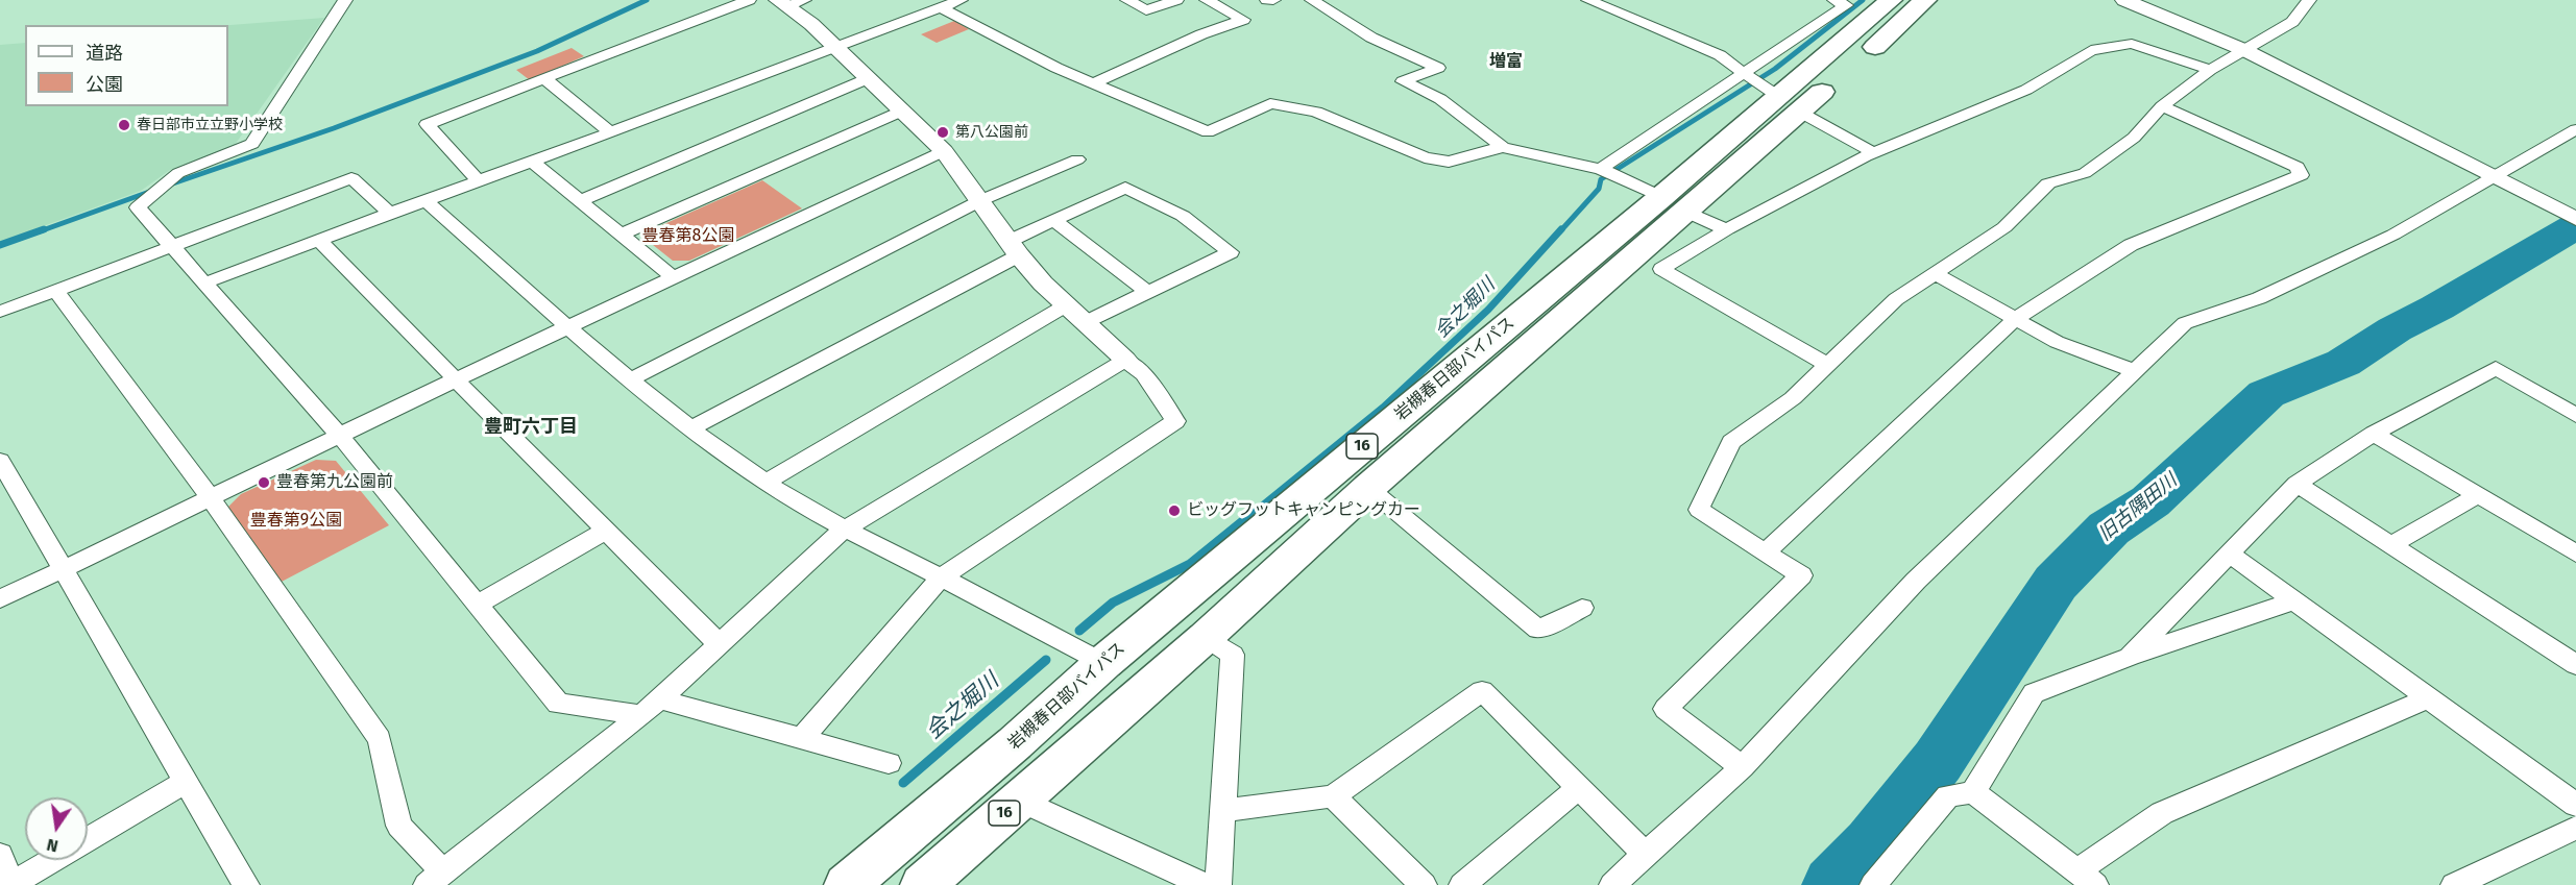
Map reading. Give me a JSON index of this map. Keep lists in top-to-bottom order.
{
  "streets": {
    "highway": ["岩槻春日部バイパス", "16"]
  },
  "districts": ["増富", "豊町六丁目"],
  "water": ["会之堀川", "旧古隅田川"],
  "parks": ["豊春第8公園", "豊春第9公園"],
  "places": [
    "春日部市立立野小学校",
    "第八公園前",
    "豊春第九公園前",
    "ビッグフットキャンピングカー"
  ],
  "legend": ["道路", "公園"],
  "north": "bottom"
}
